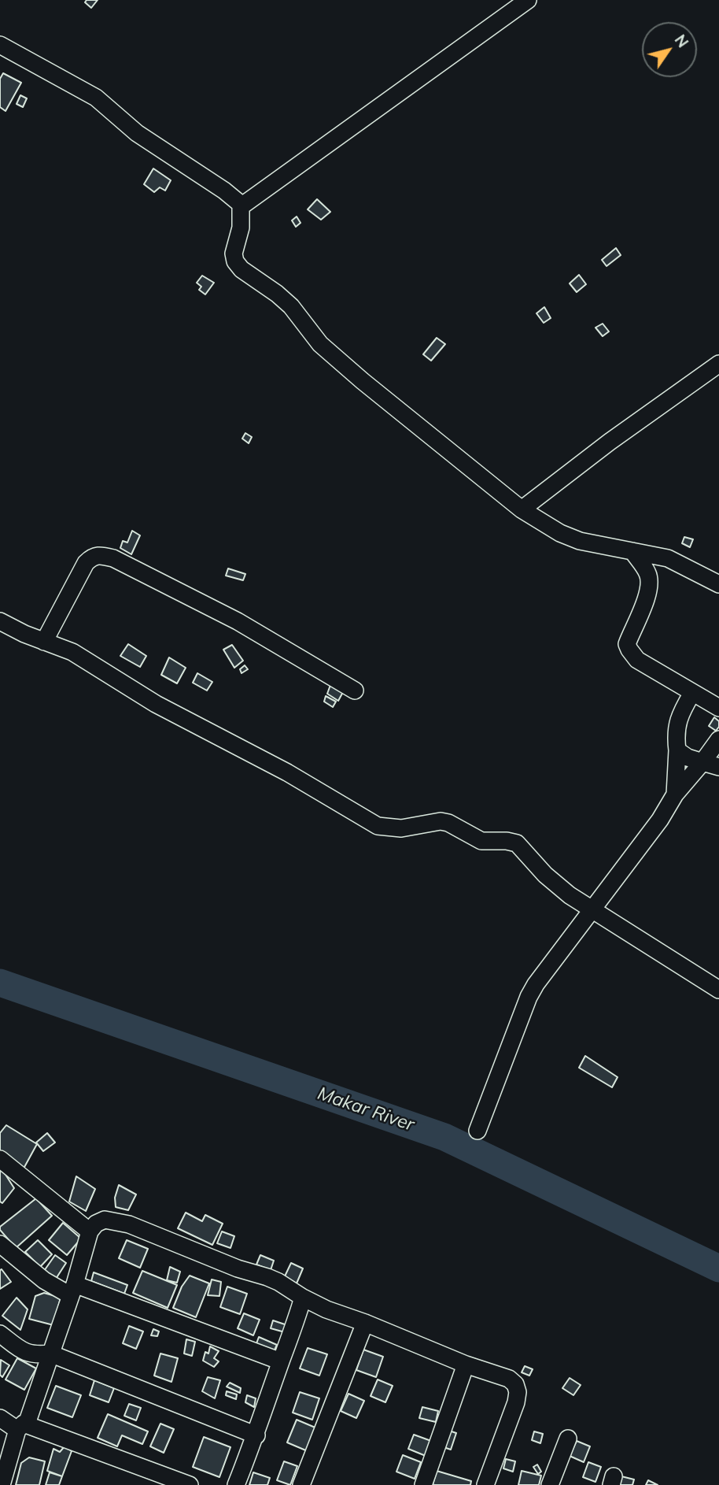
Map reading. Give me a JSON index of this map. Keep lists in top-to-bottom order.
{
  "water": ["Makar River"],
  "north": "top right"
}
